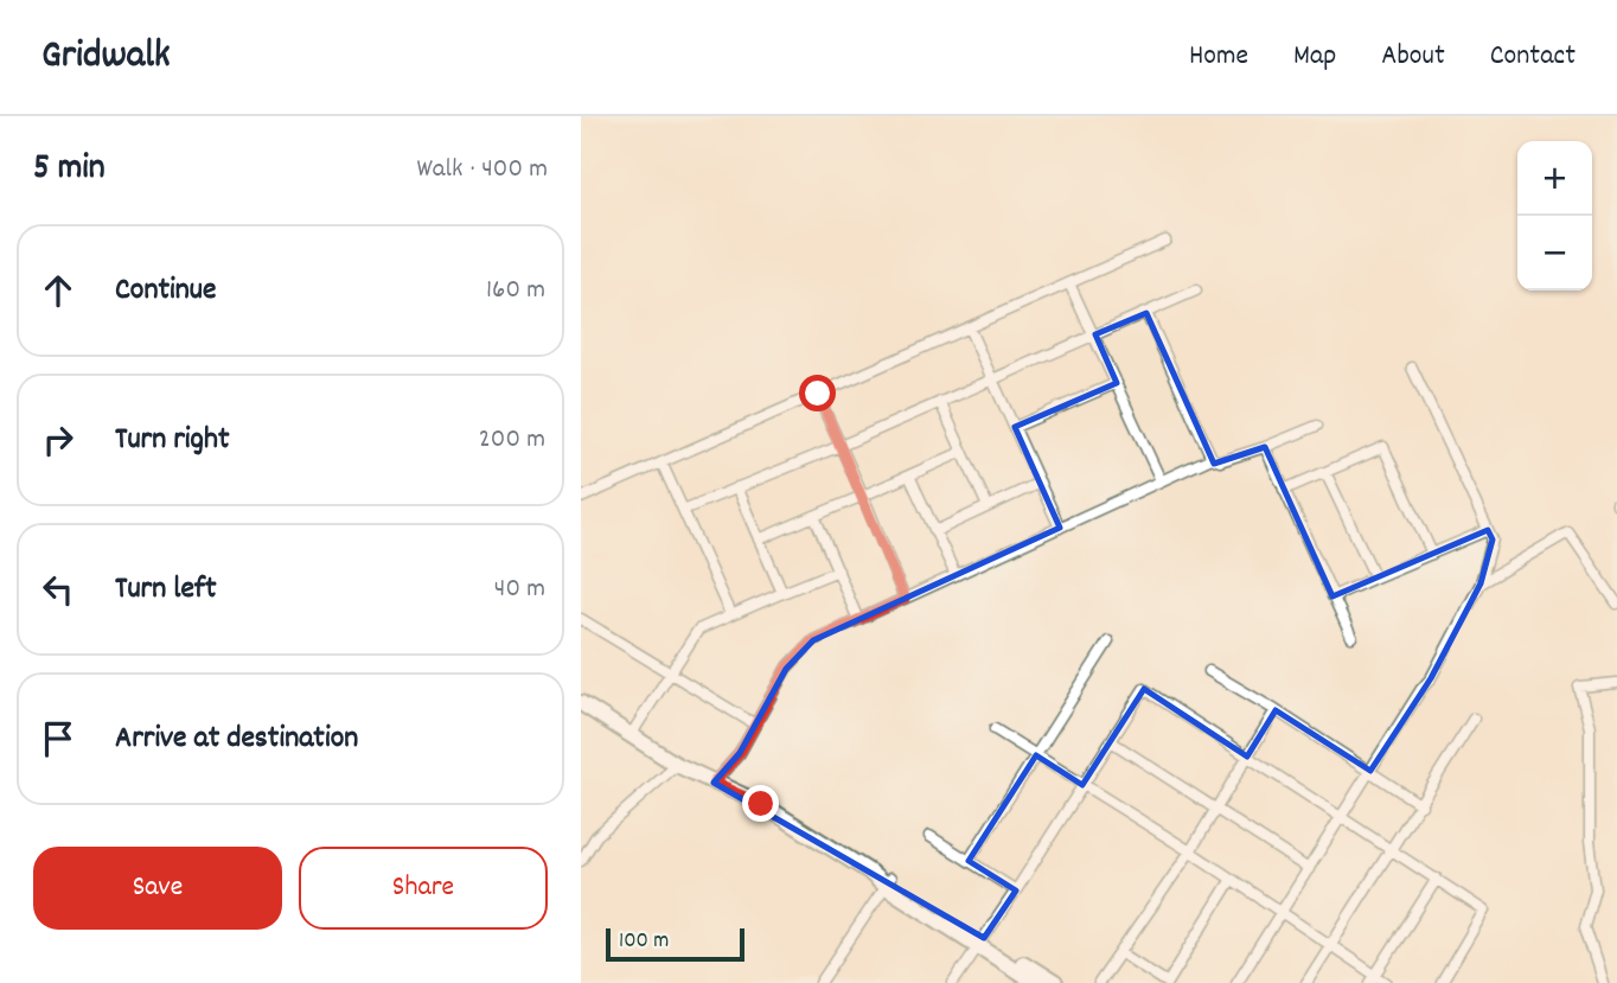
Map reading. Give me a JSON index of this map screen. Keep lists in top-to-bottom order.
{
  "scale_bar": "100 m",
  "page": {
    "header": "Gridwalk",
    "nav": [
      "Home",
      "Map",
      "About",
      "Contact"
    ],
    "heading": ["5 min", "Walk · 400 m"],
    "map_buttons": ["+", "−"],
    "list": [
      ["Continue", "160 m"],
      ["Turn right", "200 m"],
      ["Turn left", "40 m"],
      "Arrive at destination"
    ],
    "buttons": ["Save", "Share"],
    "scale": "100 m"
  }
}
